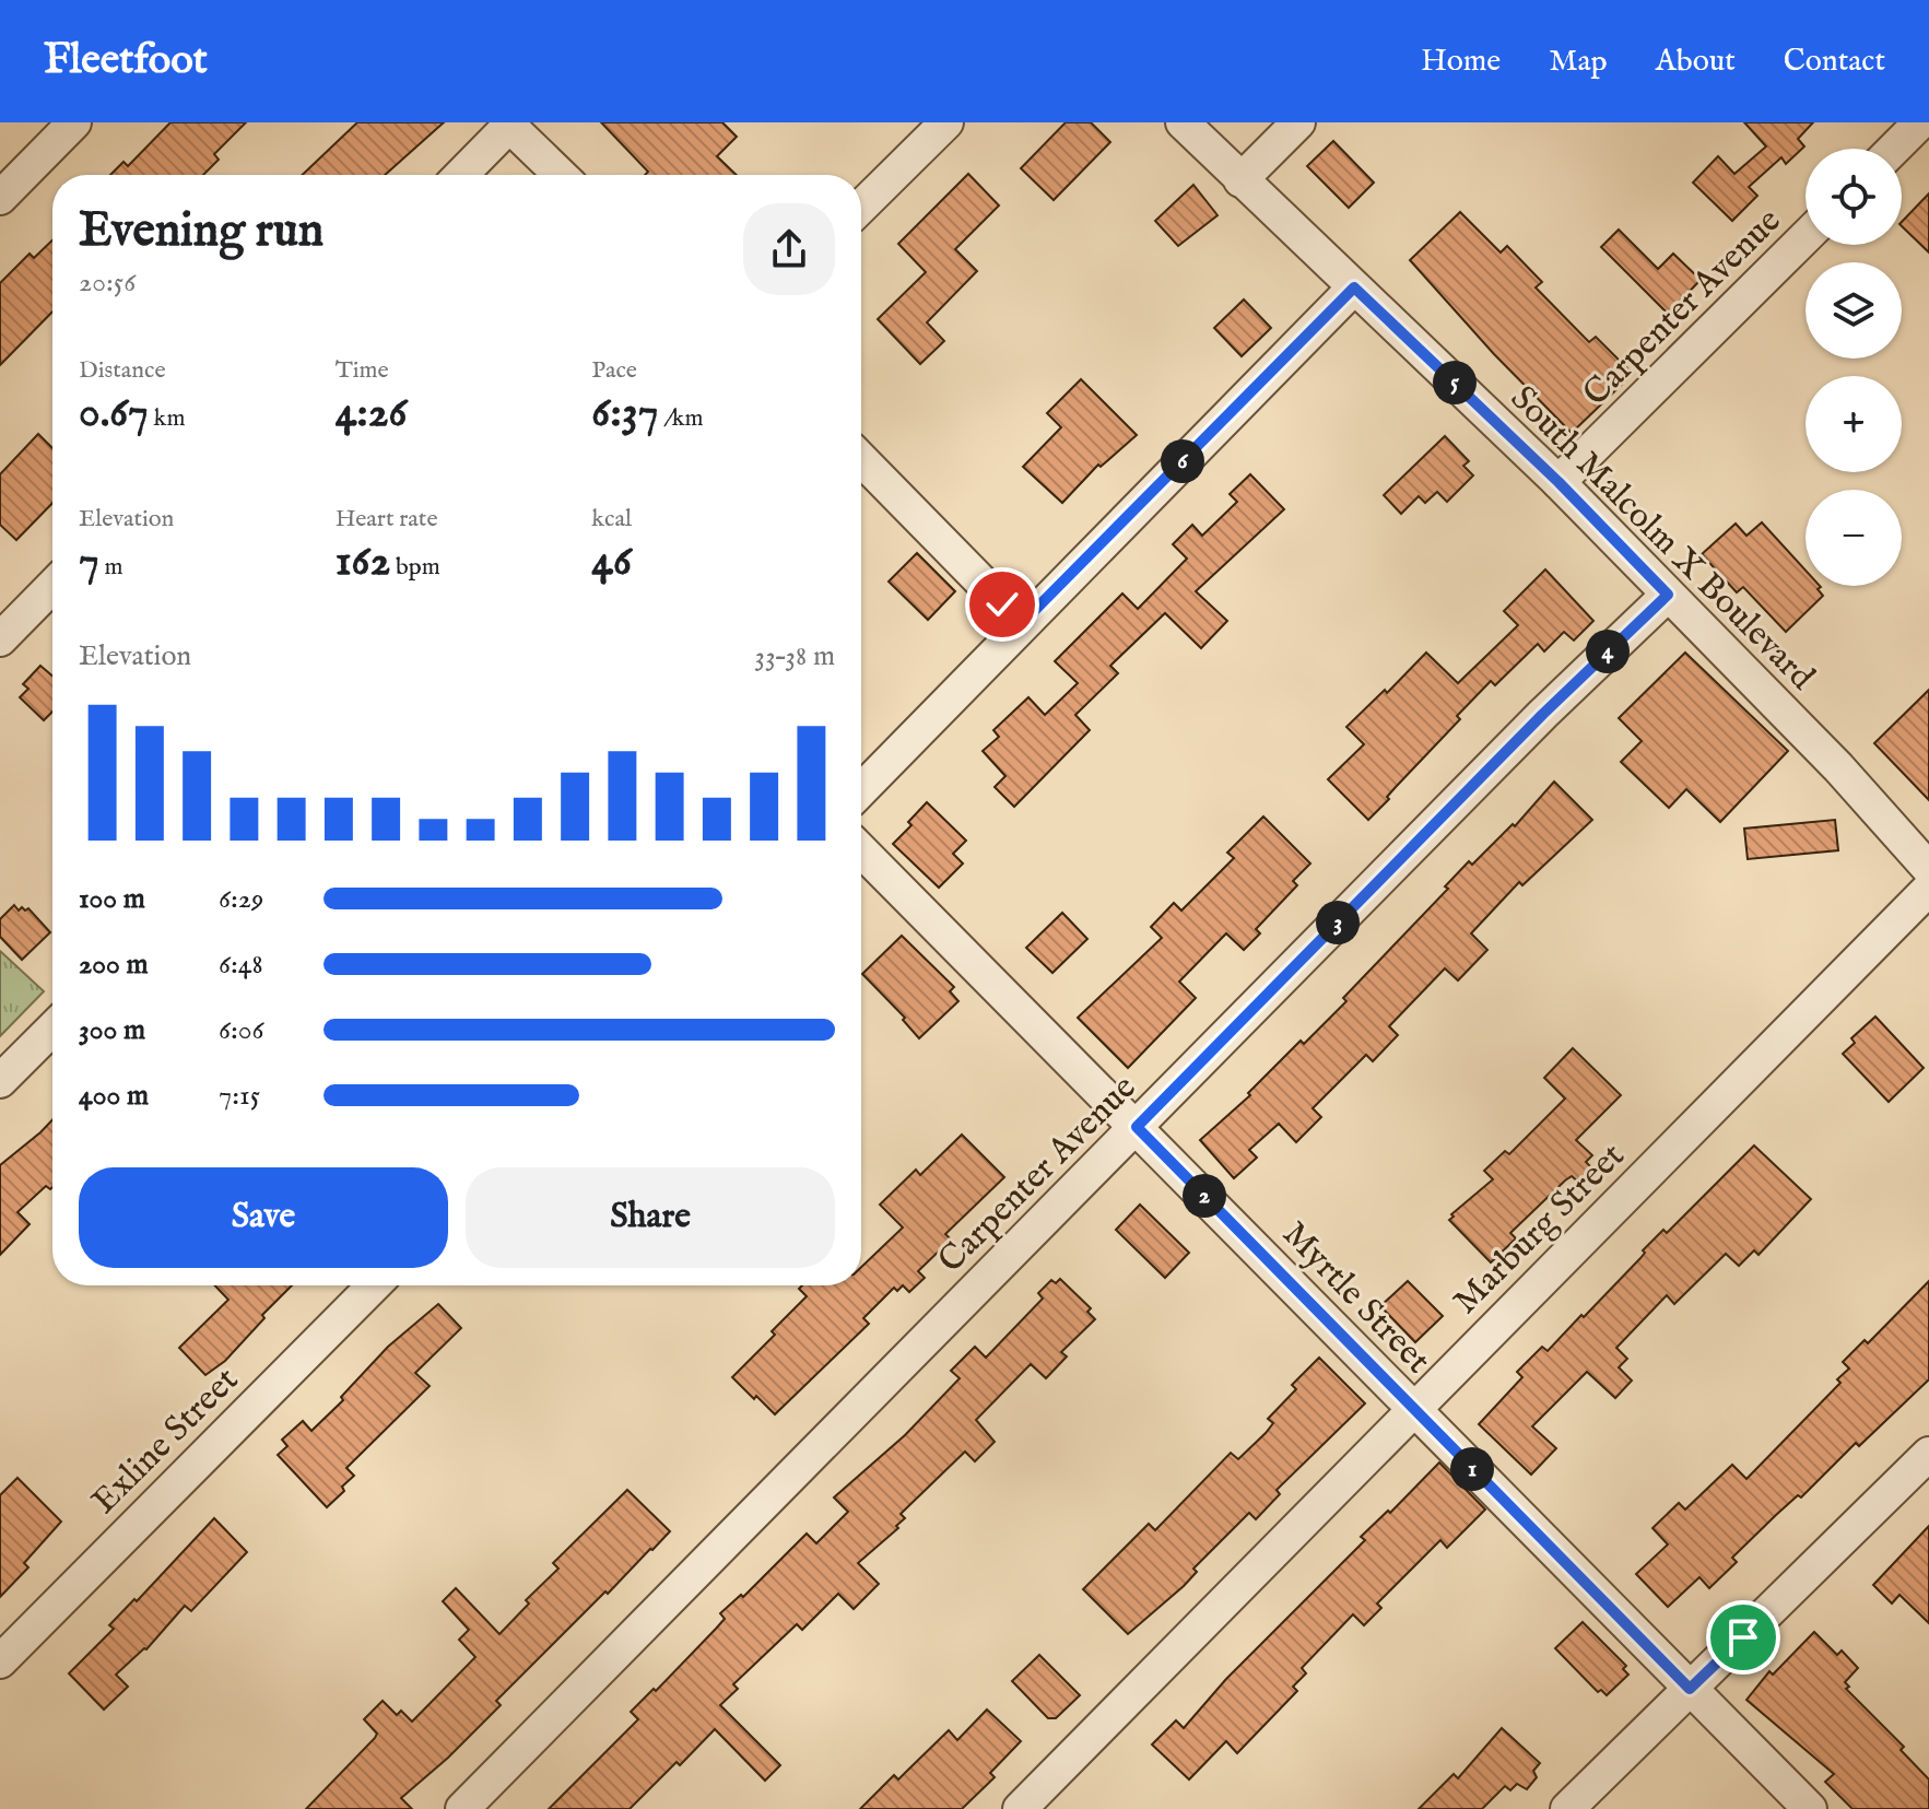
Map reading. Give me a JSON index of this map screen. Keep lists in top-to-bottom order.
{
  "streets": {
    "street": [
      "Carpenter Avenue",
      "South Malcolm X Boulevard",
      "Marburg Street",
      "Myrtle Street",
      "Exline Street"
    ]
  },
  "crossings": [
    ["Carpenter Avenue", "South Malcolm X Boulevard"],
    ["Carpenter Avenue", "Myrtle Street"],
    ["Marburg Street", "Myrtle Street"]
  ],
  "page": {
    "header": "Fleetfoot",
    "nav": [
      "Home",
      "Map",
      "About",
      "Contact"
    ],
    "map_buttons": ["+", "−"],
    "heading": ["Evening run", "20:56"],
    "stats": [
      ["Distance", "0.67 km"],
      ["Time", "4:26"],
      ["Pace", "6:37 /km"],
      ["Elevation", "7 m"],
      ["Heart rate", "162 bpm"],
      ["kcal", "46"]
    ],
    "pins": [
      "5",
      "6",
      "4",
      "3",
      "2",
      "1"
    ],
    "chart": ["Elevation", "33–38 m"],
    "list": [
      {
        "name": "100 m",
        "note": "6:29"
      },
      {
        "name": "200 m",
        "note": "6:48"
      },
      {
        "name": "300 m",
        "note": "6:06"
      },
      {
        "name": "400 m",
        "note": "7:15"
      }
    ],
    "buttons": ["Save", "Share"]
  }
}
